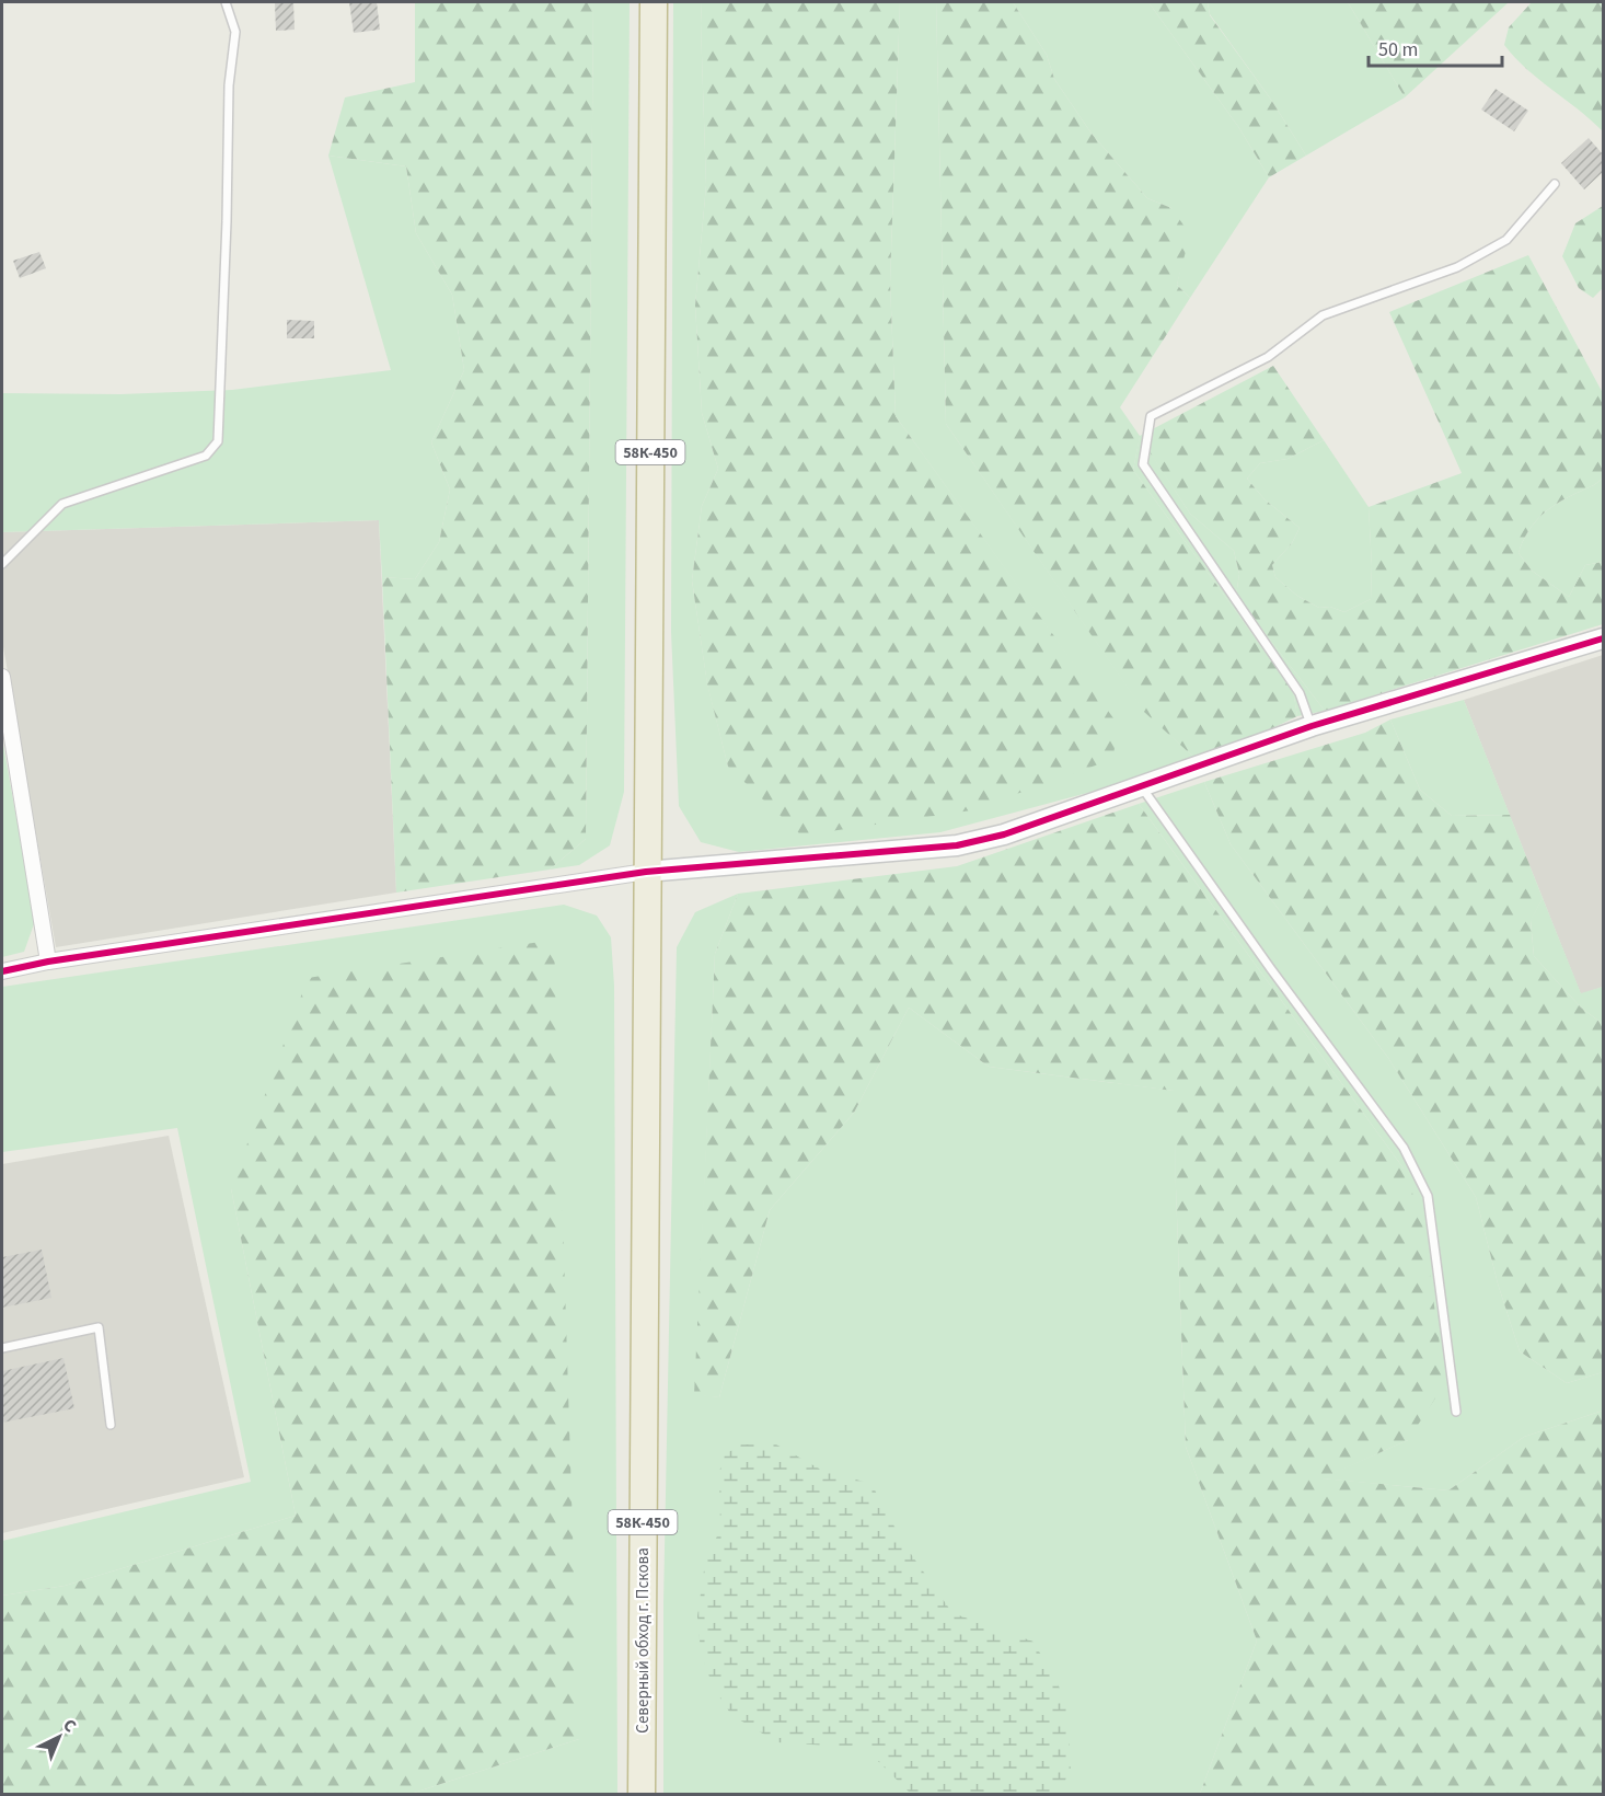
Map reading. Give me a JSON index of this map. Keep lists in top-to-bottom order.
{
  "streets": {
    "highway": ["58К-450", "Северный обход г. Пскова"]
  },
  "crossings": [
    ["58К-450", "Северный обход г. Пскова"]
  ],
  "scale_bar": "50 m",
  "north": "top right"
}
